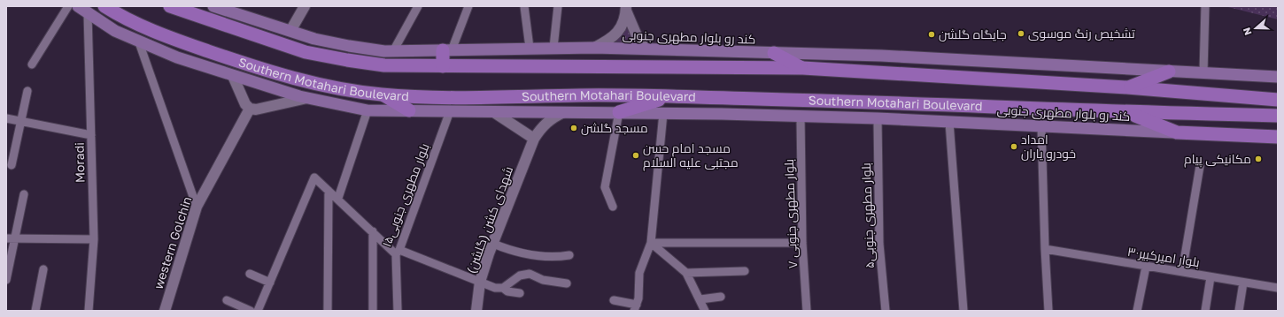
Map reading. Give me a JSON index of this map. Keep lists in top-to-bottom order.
{
  "streets": {
    "main road": ["کند رو بلوار مطهری جنوبی", "ُSouthern Motahari Boulevard"],
    "street": [
      "Moradi",
      "بلوار مطهری جنوبی۱۵",
      "۷ بلوار مطهری جنوبی",
      "۵بلوار مطهری جنوبی",
      "شهدای کشن (گلشن)",
      "western Golchin",
      "بلوار امیرکبیر۳۰"
    ]
  },
  "crossings": [
    ["کند رو بلوار مطهری جنوبی", "Moradi"],
    ["کند رو بلوار مطهری جنوبی", "بلوار مطهری جنوبی۱۵"],
    ["کند رو بلوار مطهری جنوبی", "۷ بلوار مطهری جنوبی"],
    ["کند رو بلوار مطهری جنوبی", "۵بلوار مطهری جنوبی"],
    ["کند رو بلوار مطهری جنوبی", "شهدای کشن (گلشن)"]
  ],
  "places": [
    "تشخیص رنگ موسوی",
    "جایگاه گلشن",
    "مسجد گلشن",
    "امداد خودرو یاران",
    "مسجد امام حسن مجتبی علیه السلام",
    "مکانیکی پیام"
  ],
  "north": "left"
}
